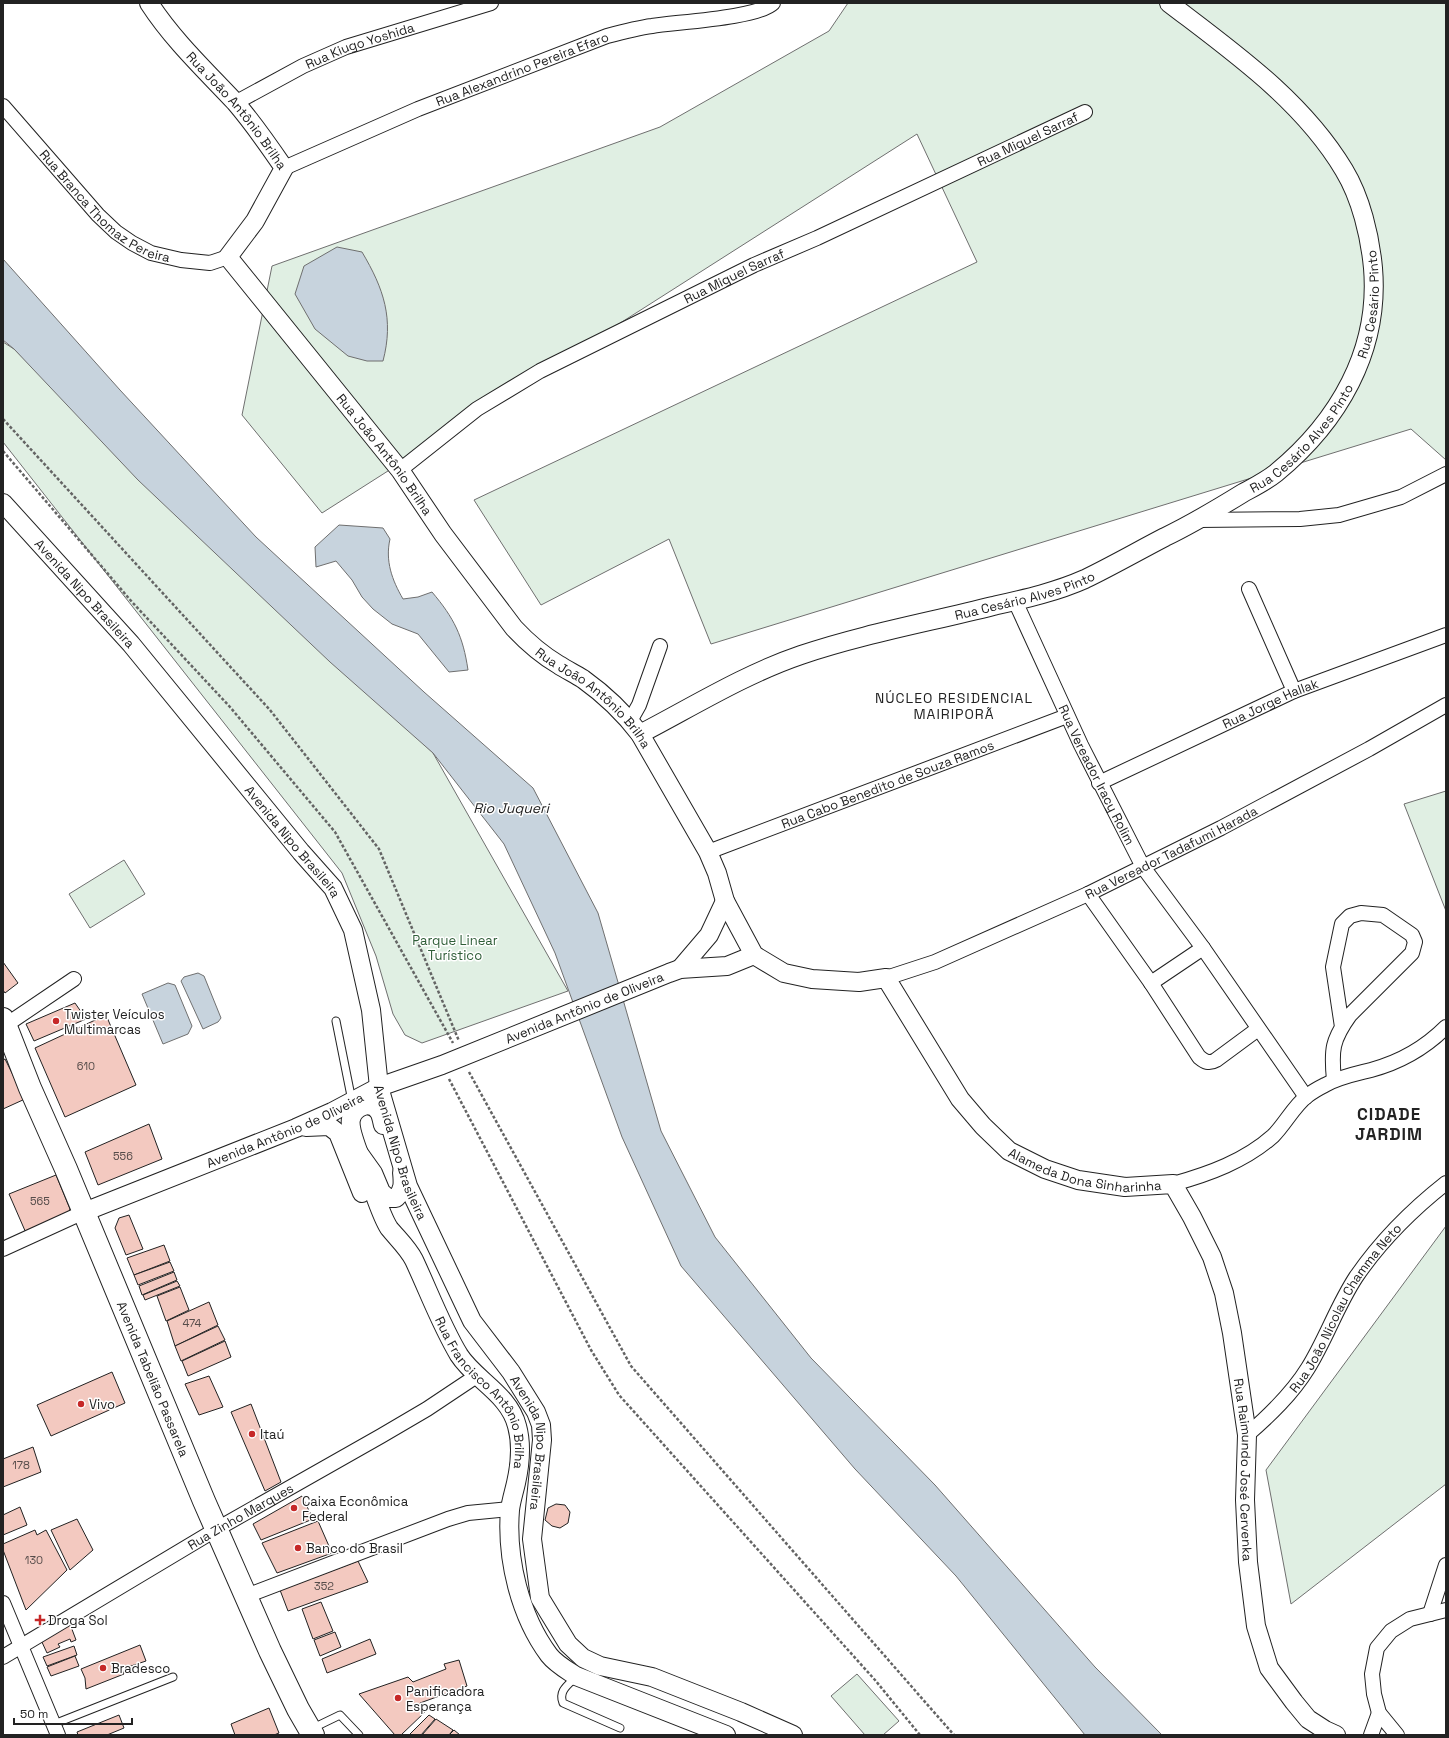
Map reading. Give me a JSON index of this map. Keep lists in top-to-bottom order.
{
  "streets": {
    "main road": ["Avenida Tabelião Passarela"],
    "street": [
      "Rua Kiugo Yoshida",
      "Rua Alexandrino Pereira Efaro",
      "Rua João Antônio Brilha",
      "Rua Miguel Sarraf",
      "Rua Branca Thomaz Pereira",
      "Rua Cesário Pinto",
      "Rua Cesário Alves Pinto",
      "Avenida Nipo Brasileira",
      "Rua Jorge Hallak",
      "Rua Vereador Iracy Rolim",
      "Rua Cabo Benedito de Souza Ramos",
      "Rua Vereador Tadafumi Harada",
      "Avenida Antônio de Oliveira",
      "Alameda Dona Sinharinha",
      "Rua João Nicolau Chamma Neto",
      "Rua Francisco Antônio Brilha",
      "Rua Raimundo José Cervenka",
      "Rua Zinho Marques"
    ]
  },
  "crossings": [
    ["Rua Kiugo Yoshida", "Rua João Antônio Brilha"],
    ["Rua Alexandrino Pereira Efaro", "Rua João Antônio Brilha"],
    ["Rua João Antônio Brilha", "Rua Miguel Sarraf"],
    ["Rua João Antônio Brilha", "Rua Branca Thomaz Pereira"],
    ["Rua João Antônio Brilha", "Rua Cesário Alves Pinto"],
    ["Rua João Antônio Brilha", "Rua Cabo Benedito de Souza Ramos"],
    ["Rua João Antônio Brilha", "Avenida Antônio de Oliveira"],
    ["Rua Cesário Pinto", "Rua Cesário Alves Pinto"],
    ["Rua Cesário Alves Pinto", "Rua Vereador Iracy Rolim"],
    ["Avenida Nipo Brasileira", "Avenida Antônio de Oliveira"],
    ["Avenida Nipo Brasileira", "Rua Francisco Antônio Brilha"],
    ["Rua Jorge Hallak", "Rua Vereador Iracy Rolim"],
    ["Rua Vereador Iracy Rolim", "Rua Cabo Benedito de Souza Ramos"],
    ["Rua Vereador Iracy Rolim", "Rua Vereador Tadafumi Harada"],
    ["Rua Vereador Iracy Rolim", "Alameda Dona Sinharinha"],
    ["Rua Vereador Tadafumi Harada", "Alameda Dona Sinharinha"],
    ["Avenida Antônio de Oliveira", "Avenida Tabelião Passarela"],
    ["Alameda Dona Sinharinha", "Rua Raimundo José Cervenka"],
    ["Rua João Nicolau Chamma Neto", "Rua Raimundo José Cervenka"],
    ["Avenida Tabelião Passarela", "Rua Zinho Marques"],
    ["Rua Francisco Antônio Brilha", "Rua Zinho Marques"]
  ],
  "districts": ["NÚCLEO RESIDENCIAL MAIRIPORÃ", "CIDADE JARDIM"],
  "water": ["Rio Juqueri"],
  "parks": ["Parque Linear Turístico"],
  "places": {
    "other": [
      "Twister Veículos Multimarcas",
      "Vivo",
      "Itaú",
      "Caixa Econômica Federal",
      "Banco do Brasil",
      "Bradesco",
      "Panificadora Esperança"
    ],
    "health": ["Droga Sol"]
  },
  "house_numbers": [
    "610",
    "556",
    "565",
    "474",
    "178",
    "130",
    "352"
  ],
  "scale_bar": "50 m"
}
